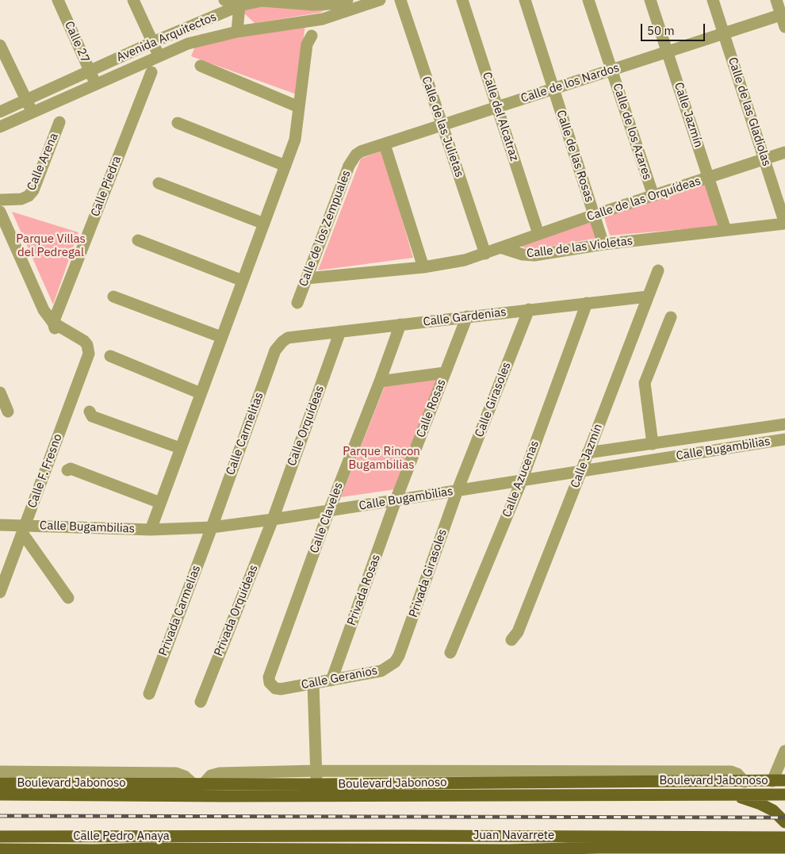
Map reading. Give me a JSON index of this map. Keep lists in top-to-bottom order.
{
  "streets": {
    "main road": ["Boulevard Jabonoso", "Juan Navarrete", "Calle Pedro Anaya"],
    "street": [
      "Avenida Arquitectos",
      "Calle 27",
      "Calle de los Nardos",
      "Calle de las Gladiolas",
      "Calle Jazmín",
      "Calle del Alcatraz",
      "Calle de las Julietas",
      "Calle de los Azares",
      "Calle de las Rosas",
      "Calle Arena",
      "Calle Piedra",
      "Calle de las Orquídeas",
      "Calle de los Zempuales",
      "Calle de las Violetas",
      "Calle Gardenias",
      "Calle Girasoles",
      "Calle Rosas",
      "Calle Orquídeas",
      "Calle Carmelitas",
      "Calle Bugambilias",
      "Calle F. Fresno",
      "Calle Azucenas",
      "Calle Claveles",
      "Privada Girasoles",
      "Privada Rosas",
      "Privada Carmelias",
      "Privada Orquídeas",
      "Calle Geranios"
    ]
  },
  "crossings": [
    ["Avenida Arquitectos", "Calle 27"],
    ["Calle de los Nardos", "Calle de las Gladiolas"],
    ["Calle de los Nardos", "Calle Jazmín"],
    ["Calle de los Nardos", "Calle del Alcatraz"],
    ["Calle de los Nardos", "Calle de las Julietas"],
    ["Calle de los Nardos", "Calle de los Azares"],
    ["Calle de los Nardos", "Calle de las Rosas"],
    ["Calle de los Nardos", "Calle de los Zempuales"],
    ["Calle de las Gladiolas", "Calle de las Orquídeas"],
    ["Calle de las Gladiolas", "Calle de las Violetas"],
    ["Calle Jazmín", "Calle de las Orquídeas"],
    ["Calle Jazmín", "Calle de las Violetas"],
    ["Calle Jazmín", "Calle Gardenias"],
    ["Calle Jazmín", "Calle Bugambilias"],
    ["Calle del Alcatraz", "Calle de las Orquídeas"],
    ["Calle de los Azares", "Calle de las Orquídeas"],
    ["Calle de las Rosas", "Calle de las Orquídeas"],
    ["Calle de las Rosas", "Calle de las Violetas"],
    ["Calle Piedra", "Calle F. Fresno"],
    ["Calle de las Orquídeas", "Calle de las Violetas"],
    ["Calle Gardenias", "Calle Girasoles"],
    ["Calle Gardenias", "Calle Rosas"],
    ["Calle Gardenias", "Calle Orquídeas"],
    ["Calle Gardenias", "Calle Carmelitas"],
    ["Calle Gardenias", "Calle Azucenas"],
    ["Calle Gardenias", "Calle Claveles"],
    ["Calle Girasoles", "Calle Bugambilias"],
    ["Calle Girasoles", "Privada Girasoles"],
    ["Calle Rosas", "Calle Bugambilias"],
    ["Calle Rosas", "Privada Rosas"],
    ["Calle Orquídeas", "Calle Bugambilias"],
    ["Calle Orquídeas", "Privada Orquídeas"],
    ["Calle Carmelitas", "Calle Bugambilias"],
    ["Calle Carmelitas", "Privada Carmelias"],
    ["Calle Bugambilias", "Calle F. Fresno"],
    ["Calle Bugambilias", "Calle Azucenas"],
    ["Calle Bugambilias", "Calle Claveles"],
    ["Calle Bugambilias", "Privada Girasoles"],
    ["Calle Bugambilias", "Privada Rosas"],
    ["Calle Bugambilias", "Privada Carmelias"],
    ["Calle Bugambilias", "Privada Orquídeas"],
    ["Calle Claveles", "Calle Geranios"],
    ["Privada Girasoles", "Calle Geranios"],
    ["Privada Rosas", "Calle Geranios"],
    ["Juan Navarrete", "Calle Pedro Anaya"]
  ],
  "parks": ["Parque Villas del Pedregal", "Parque Rincon Bugambilias"],
  "scale_bar": "50 m"
}
